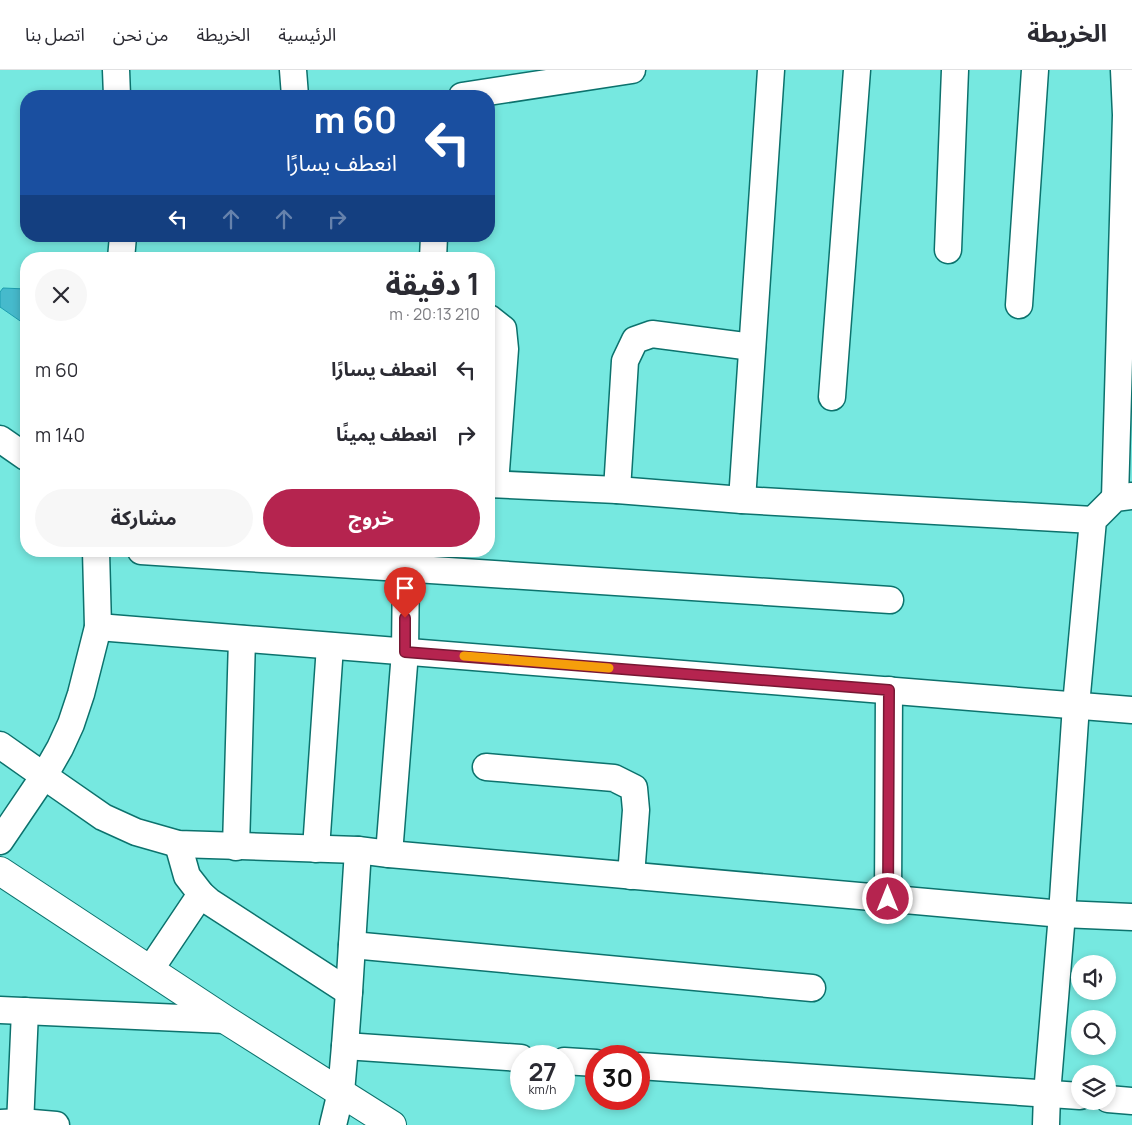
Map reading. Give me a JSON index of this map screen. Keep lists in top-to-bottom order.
{
  "page": {
    "header": "الخريطة",
    "nav": [
      "الرئيسية",
      "الخريطة",
      "من نحن",
      "اتصل بنا"
    ],
    "turn": ["60 m", "انعطف يسارًا"],
    "heading": ["1 دقيقة", "210 m · 20:13"],
    "list": [
      {
        "name": "انعطف يسارًا",
        "value": "60 m"
      },
      {
        "name": "انعطف يمينًا",
        "value": "140 m"
      }
    ],
    "buttons": ["خروج", "مشاركة"],
    "speed": "27 km/h",
    "limit": "30"
  }
}
